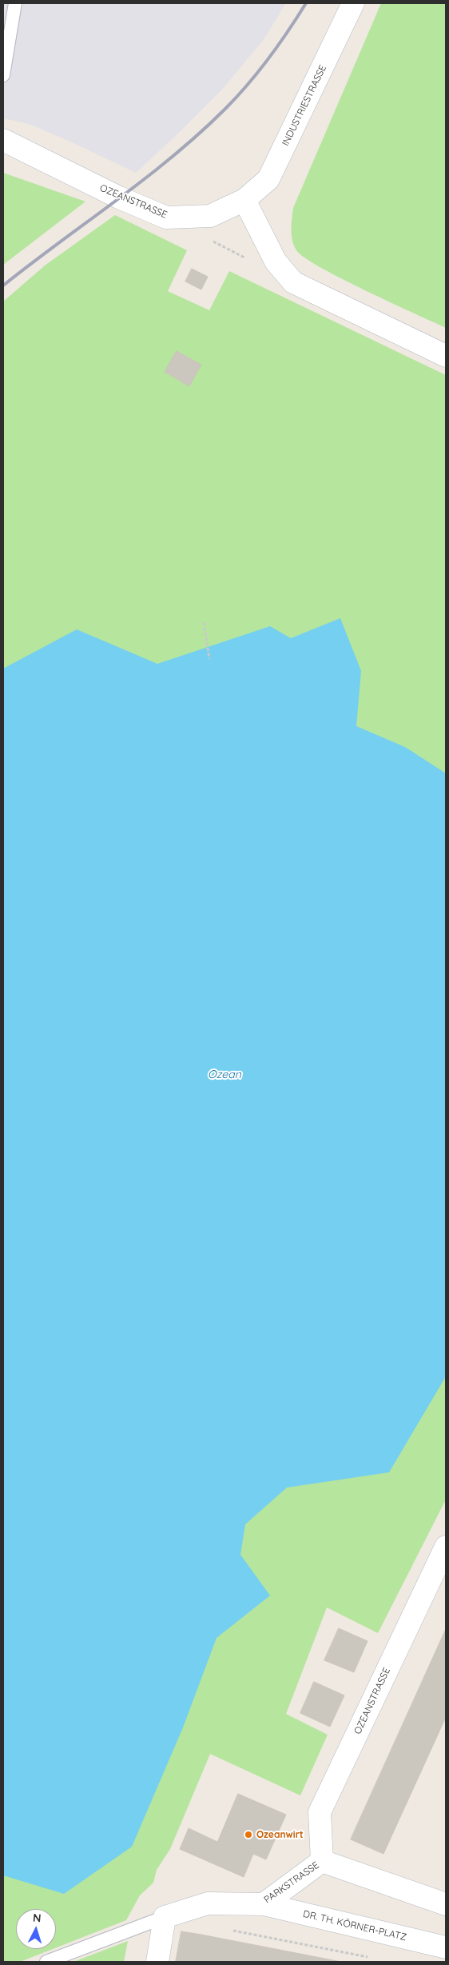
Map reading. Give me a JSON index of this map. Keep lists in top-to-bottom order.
{
  "streets": {
    "street": [
      "INDUSTRIESTRASSE",
      "OZEANSTRASSE",
      "PARKSTRASSE",
      "DR. TH. KÖRNER-PLATZ"
    ]
  },
  "crossings": [
    ["INDUSTRIESTRASSE", "OZEANSTRASSE"],
    ["OZEANSTRASSE", "PARKSTRASSE"],
    ["PARKSTRASSE", "DR. TH. KÖRNER-PLATZ"]
  ],
  "water": ["Ozean"],
  "places": ["Ozeanwirt"],
  "north": "top"
}
